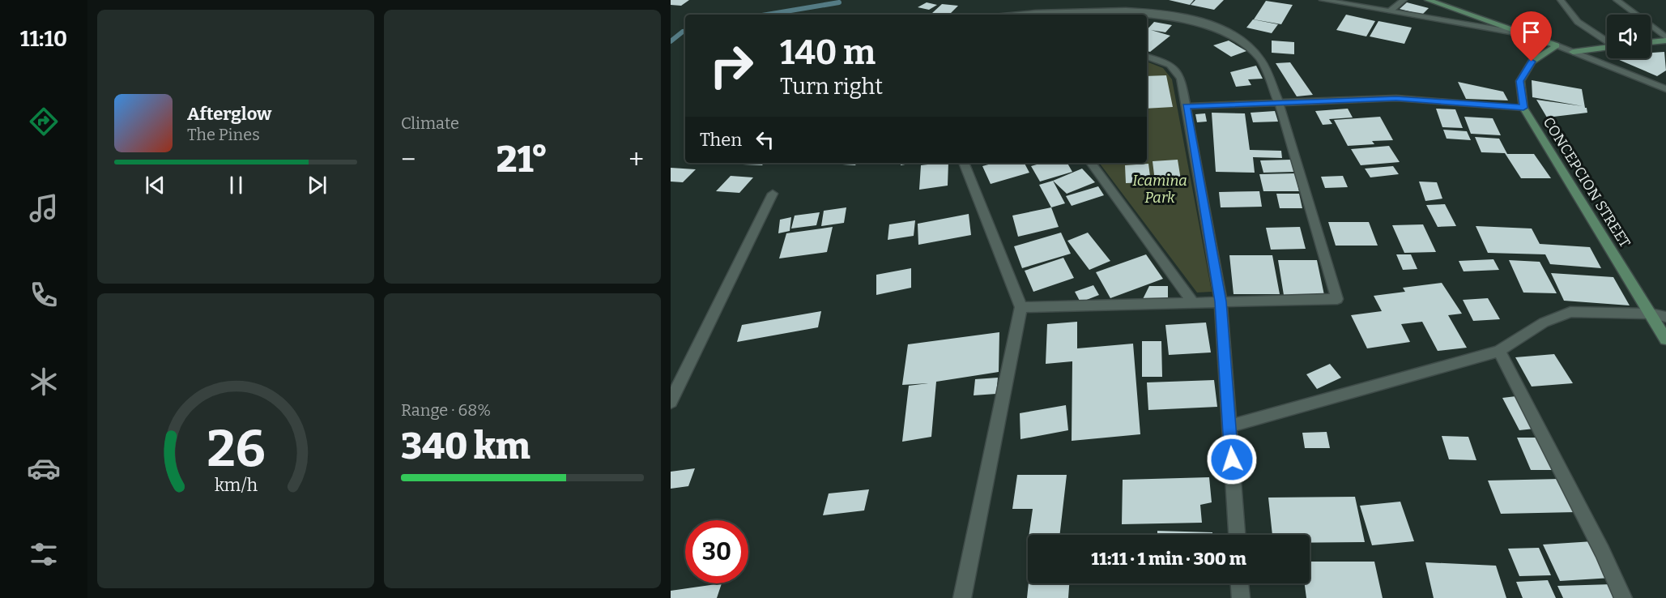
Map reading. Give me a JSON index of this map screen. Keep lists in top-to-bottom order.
{
  "streets": {
    "street": ["CONCEPCION STREET"]
  },
  "parks": ["Icamina Park"],
  "page": {
    "tabs": "11:10",
    "tile": [
      "Climate",
      ["Range · 68%", "340 km"]
    ],
    "turn": ["140 m", "Turn right"],
    "song": ["Afterglow", "The Pines"],
    "then": "Then",
    "heat": ["−", "21°", "+"],
    "limit": "30",
    "trip": "11:11 · 1 min · 300 m",
    "gauge": ["26", "km/h"]
  }
}
